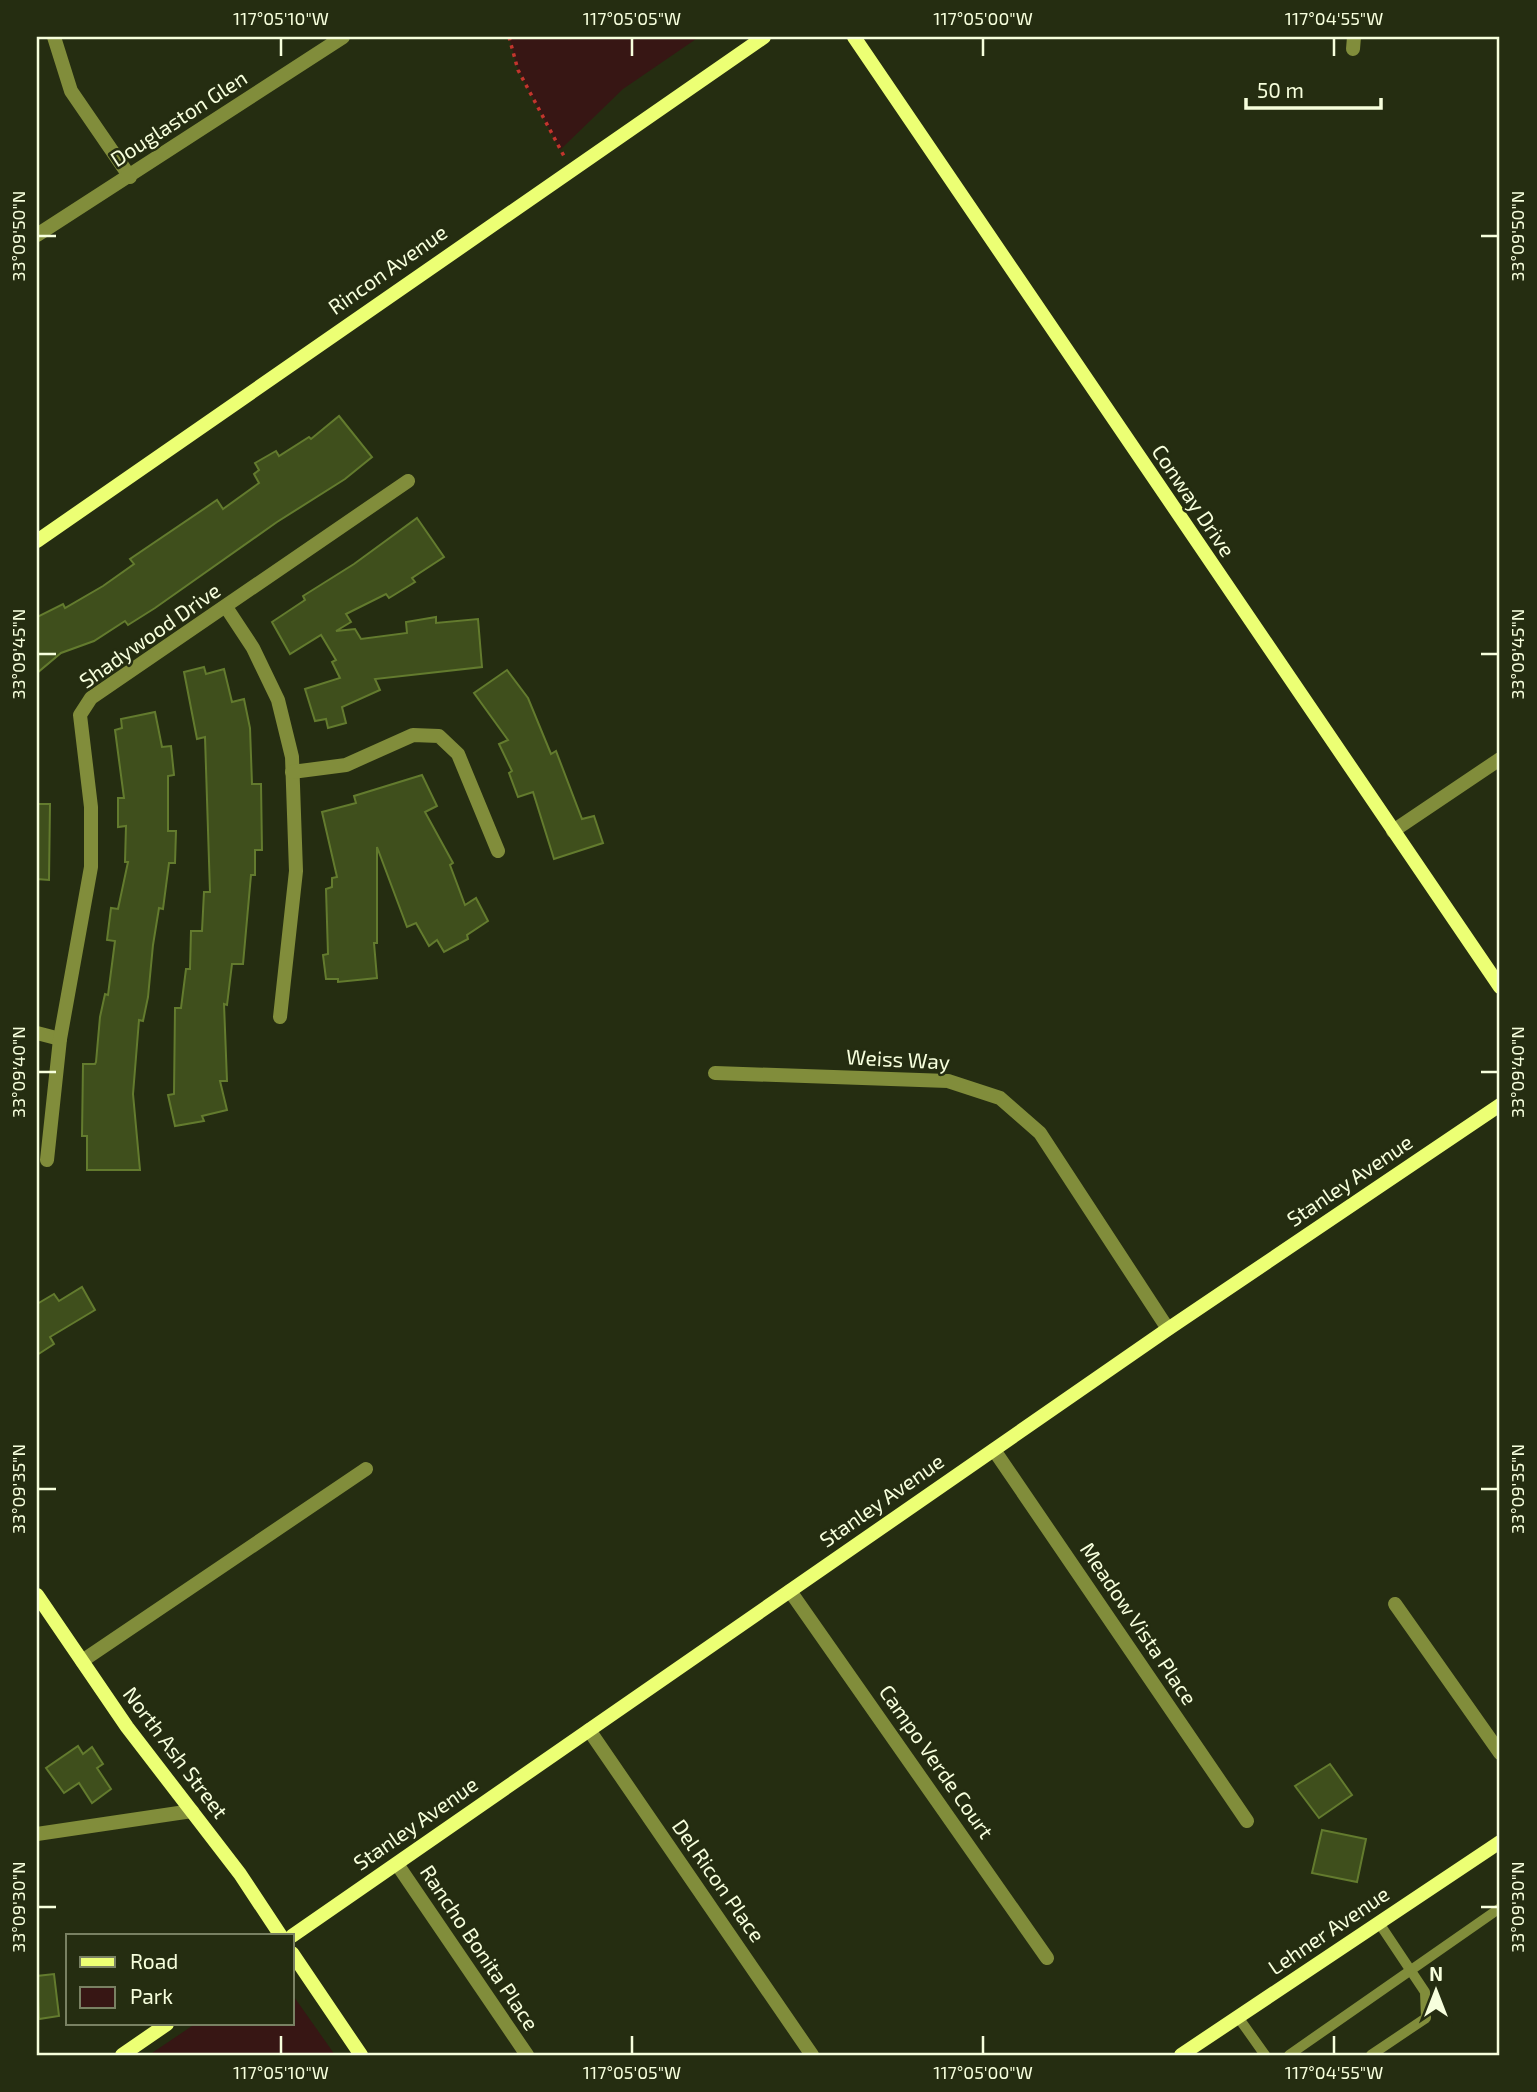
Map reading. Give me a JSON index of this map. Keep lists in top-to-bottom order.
{
  "streets": {
    "street": [
      "Douglaston Glen",
      "Rincon Avenue",
      "Conway Drive",
      "Shadywood Drive",
      "Weiss Way",
      "Stanley Avenue",
      "Meadow Vista Place",
      "North Ash Street",
      "Campo Verde Court",
      "Del Ricon Place",
      "Lehner Avenue",
      "Rancho Bonita Place"
    ]
  },
  "crossings": [
    ["Weiss Way", "Stanley Avenue"],
    ["Stanley Avenue", "Meadow Vista Place"],
    ["Stanley Avenue", "Campo Verde Court"],
    ["Stanley Avenue", "Del Ricon Place"],
    ["Stanley Avenue", "Rancho Bonita Place"]
  ],
  "legend": ["Road", "Park"],
  "scale_bar": "50 m",
  "north": "top",
  "coordinates": [
    "117°05'10\"W",
    "117°05'05\"W",
    "117°05'00\"W",
    "117°04'55\"W",
    "33°09'50\"N",
    "33°09'45\"N",
    "33°09'40\"N",
    "33°09'35\"N",
    "33°09'30\"N"
  ]
}
